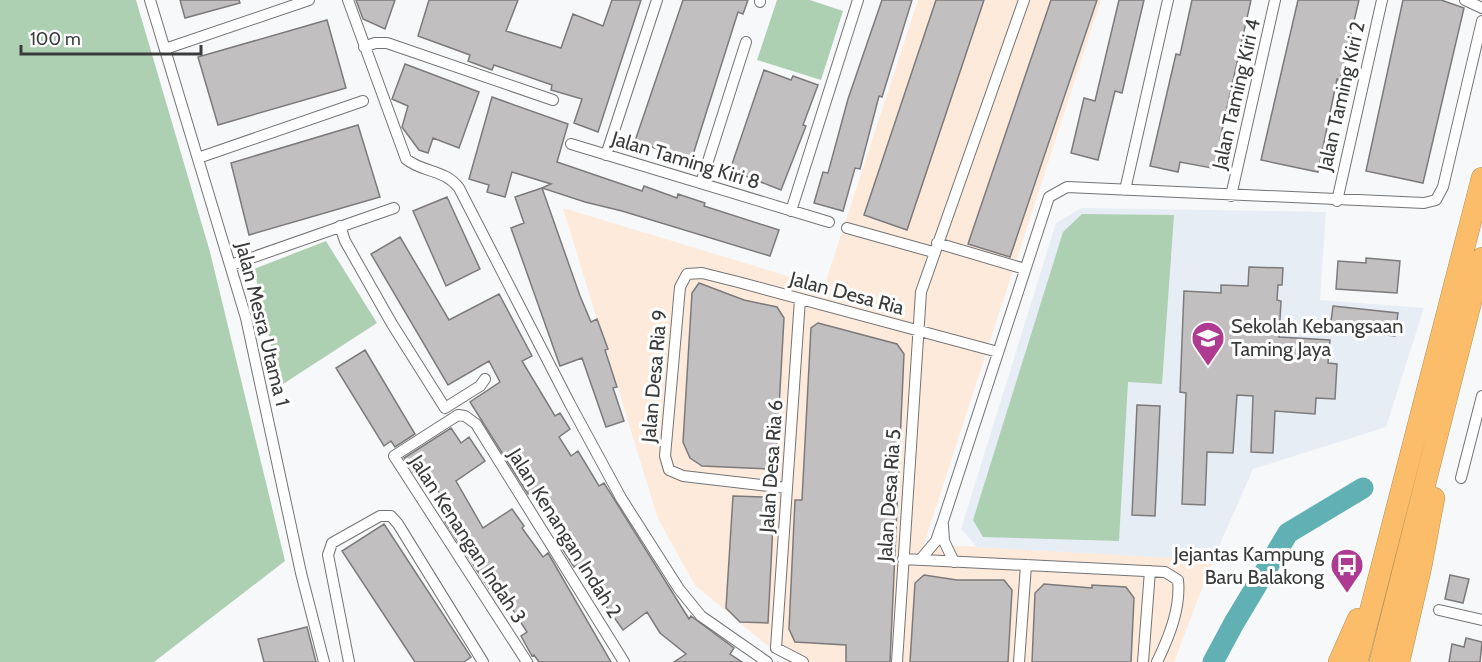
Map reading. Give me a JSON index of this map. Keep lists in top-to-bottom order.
{
  "streets": {
    "street": [
      "Jalan Taming Kiri 4",
      "Jalan Taming Kiri 2",
      "Jalan Taming Kiri 8",
      "Jalan Desa Ria",
      "Jalan Mesra Utama 1",
      "Jalan Desa Ria 9",
      "Jalan Desa Ria 6",
      "Jalan Desa Ria 5",
      "Jalan Kenangan Indah 2",
      "Jalan Kenangan Indah 3"
    ]
  },
  "crossings": [
    ["Jalan Desa Ria", "Jalan Desa Ria 9"],
    ["Jalan Desa Ria", "Jalan Desa Ria 6"],
    ["Jalan Desa Ria", "Jalan Desa Ria 5"],
    ["Jalan Desa Ria 9", "Jalan Desa Ria 6"],
    ["Jalan Kenangan Indah 2", "Jalan Kenangan Indah 3"]
  ],
  "places": {
    "school or university": ["Sekolah Kebangsaan Taming Jaya"],
    "bus stop": ["Jejantas Kampung Baru Balakong"]
  },
  "scale_bar": "100 m"
}
